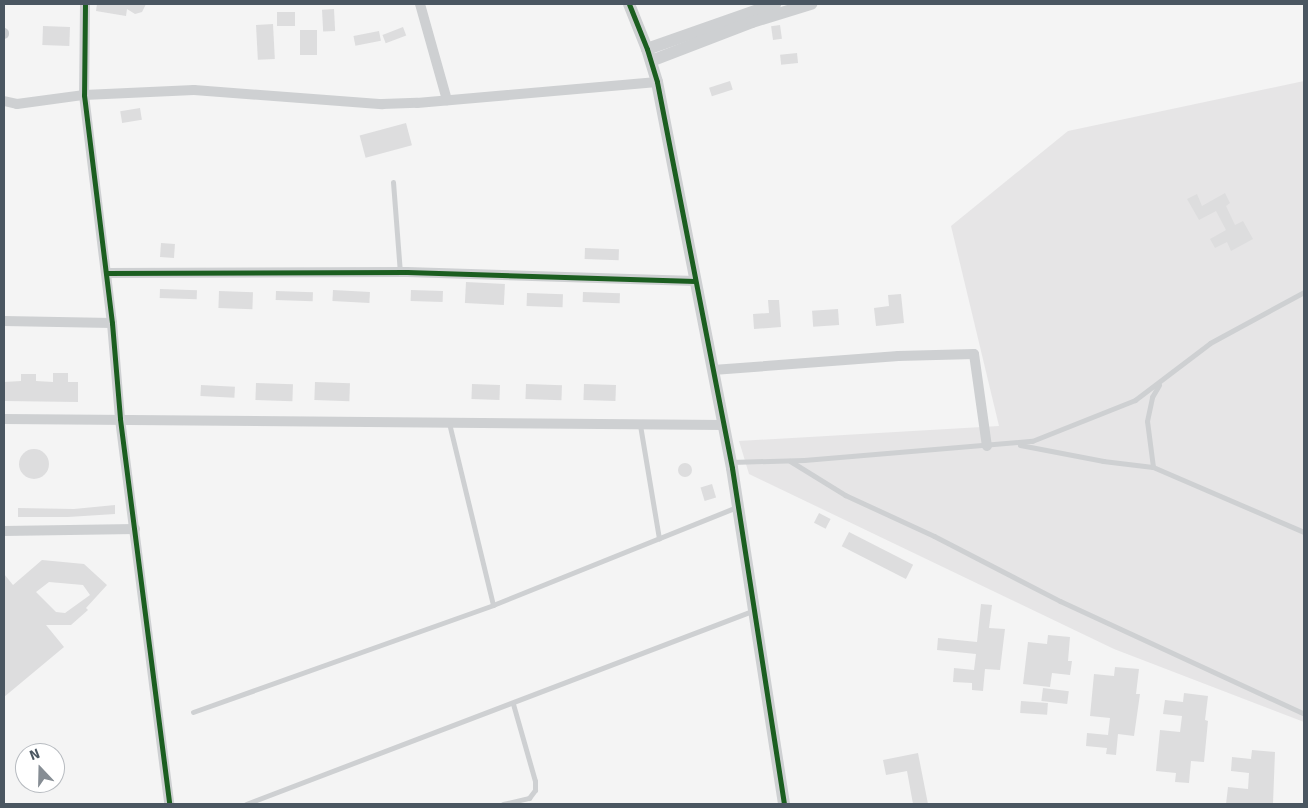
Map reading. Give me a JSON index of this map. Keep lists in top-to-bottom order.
{
  "north": "top"
}
